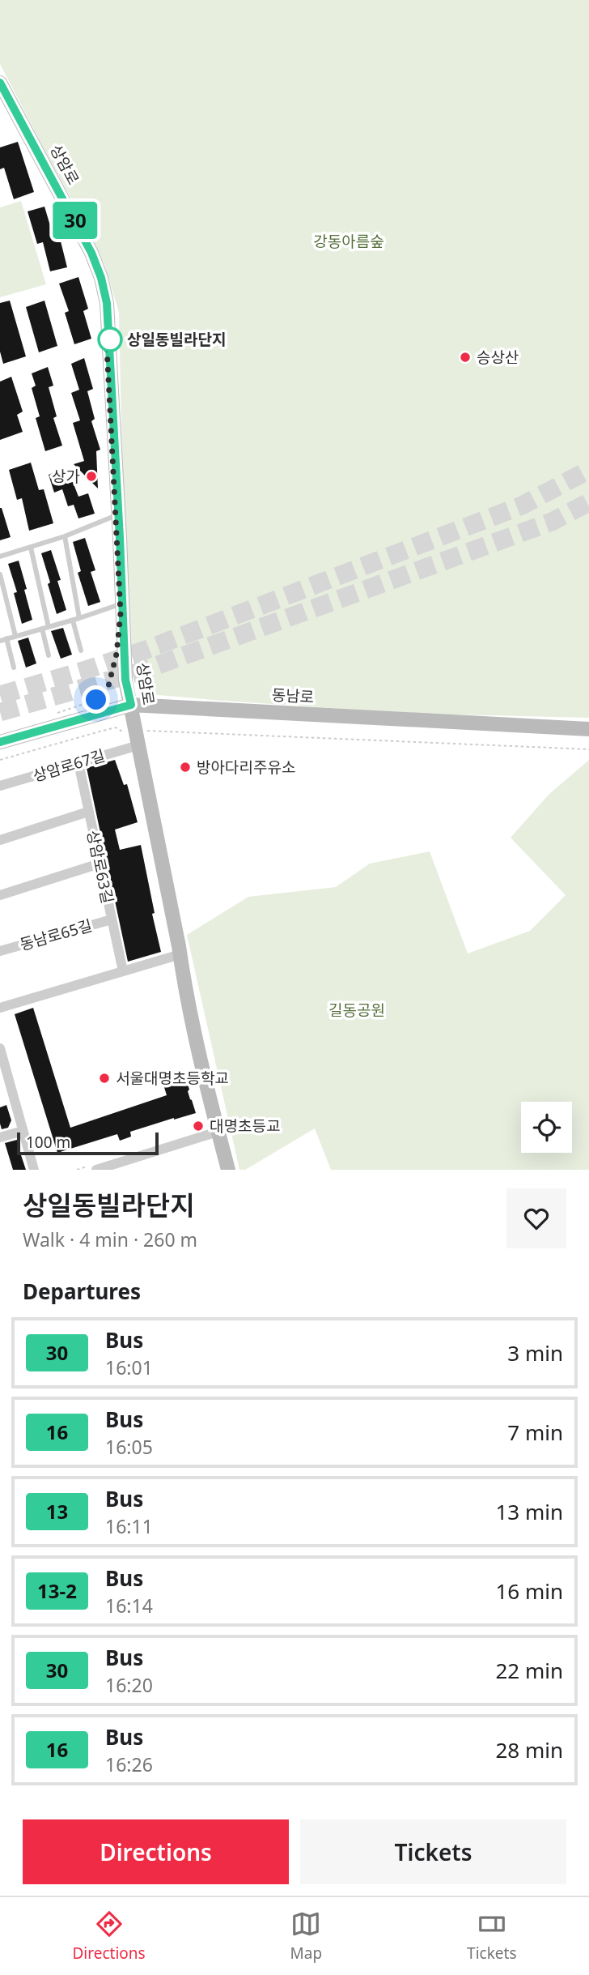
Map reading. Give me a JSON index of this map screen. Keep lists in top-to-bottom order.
{
  "streets": {
    "main road": ["상암로", "동남로"],
    "street": ["상암로67길", "상암로63길", "동남로65길"]
  },
  "crossings": [
    ["상암로", "동남로"],
    ["상암로", "상암로67길"],
    ["상암로67길", "상암로63길"],
    ["상암로63길", "동남로65길"]
  ],
  "parks": ["강동아름숲", "길동공원"],
  "places": [
    "상일동빌라단지",
    "승상산",
    "상가",
    "방아다리주유소",
    "서울대명초등학교",
    "대명초등교"
  ],
  "lines": ["bus line 30"],
  "scale_bar": "100 m",
  "page": {
    "on_map": "30",
    "scale": "100 m",
    "heading": [
      ["상일동빌라단지", "Walk · 4 min · 260 m"],
      "Departures"
    ],
    "list": [
      {
        "mark": "30",
        "name": "Bus",
        "note": "16:01",
        "value": "3 min"
      },
      {
        "mark": "16",
        "name": "Bus",
        "note": "16:05",
        "value": "7 min"
      },
      {
        "mark": "13",
        "name": "Bus",
        "note": "16:11",
        "value": "13 min"
      },
      {
        "mark": "13-2",
        "name": "Bus",
        "note": "16:14",
        "value": "16 min"
      },
      {
        "mark": "30",
        "name": "Bus",
        "note": "16:20",
        "value": "22 min"
      },
      {
        "mark": "16",
        "name": "Bus",
        "note": "16:26",
        "value": "28 min"
      }
    ],
    "buttons": ["Directions", "Tickets"],
    "tabs": ["Directions", "Map", "Tickets"]
  }
}
